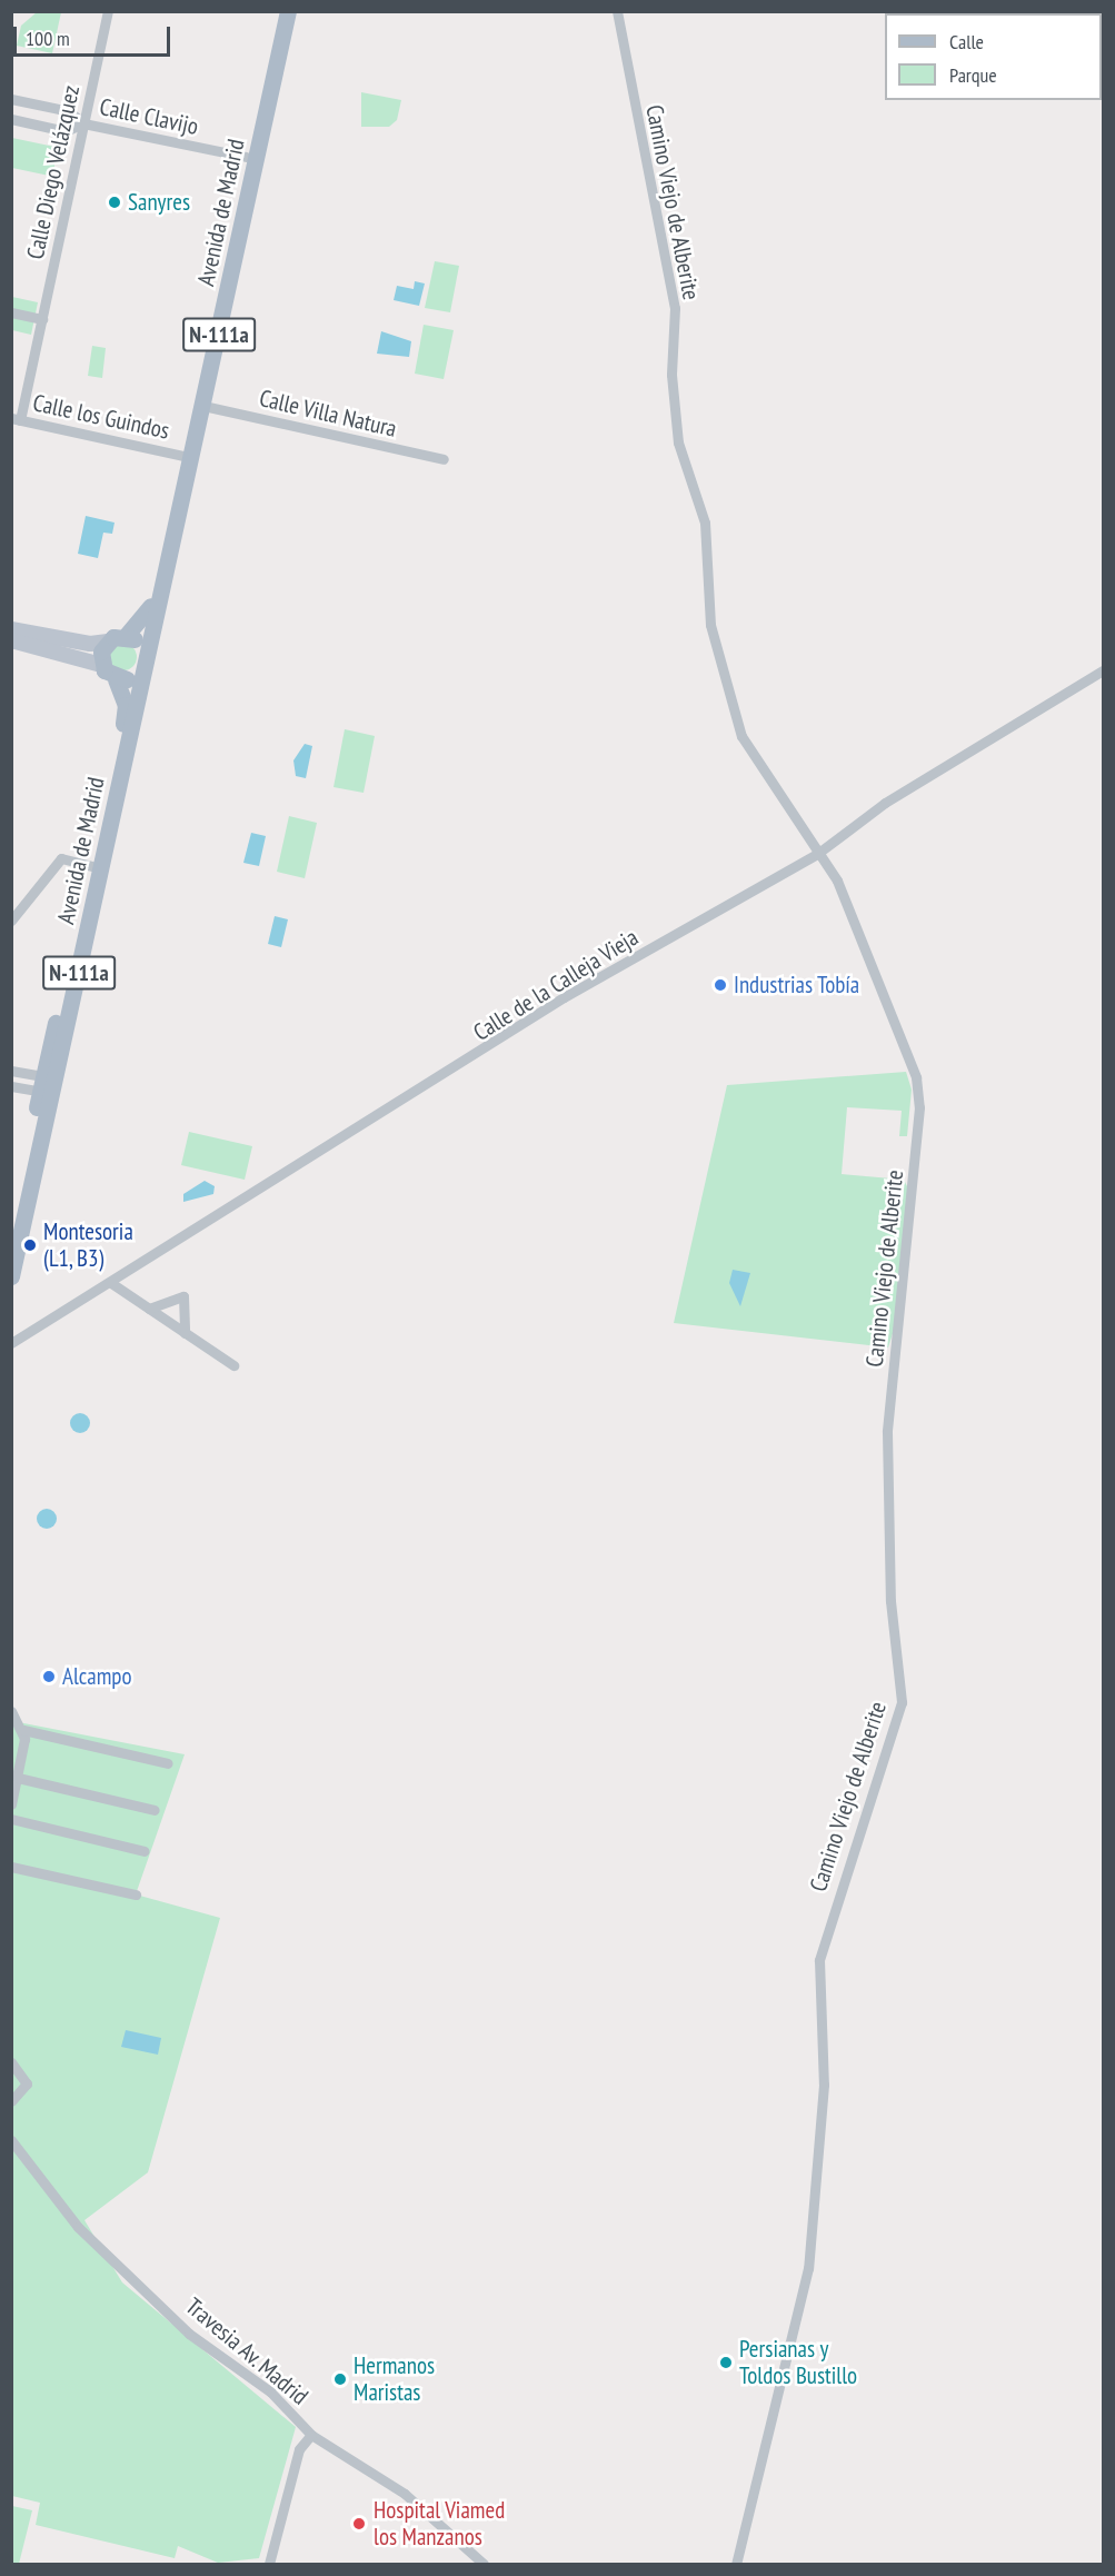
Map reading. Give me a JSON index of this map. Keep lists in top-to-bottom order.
{
  "streets": {
    "main road": ["Avenida de Madrid", "N-111a"],
    "street": [
      "Calle Clavijo",
      "Calle Diego Velázquez",
      "Camino Viejo de Alberite",
      "Calle Villa Natura",
      "Calle los Guindos",
      "Calle de la Calleja Vieja",
      "Travesia Av. Madrid"
    ]
  },
  "crossings": [
    ["Calle Clavijo", "Calle Diego Velázquez"],
    ["Calle Clavijo", "Avenida de Madrid"],
    ["Calle Diego Velázquez", "Calle los Guindos"],
    ["Camino Viejo de Alberite", "Calle de la Calleja Vieja"],
    ["Avenida de Madrid", "N-111a"],
    ["Avenida de Madrid", "Calle Villa Natura"],
    ["Avenida de Madrid", "Calle los Guindos"]
  ],
  "places": [
    "Sanyres",
    "Industrias Tobía",
    "Montesoria (L1, B3)",
    "Alcampo",
    "Persianas y Toldos Bustillo",
    "Hermanos Maristas",
    "Hospital Viamed los Manzanos"
  ],
  "legend": ["Calle", "Parque"],
  "scale_bar": "100 m"
}
